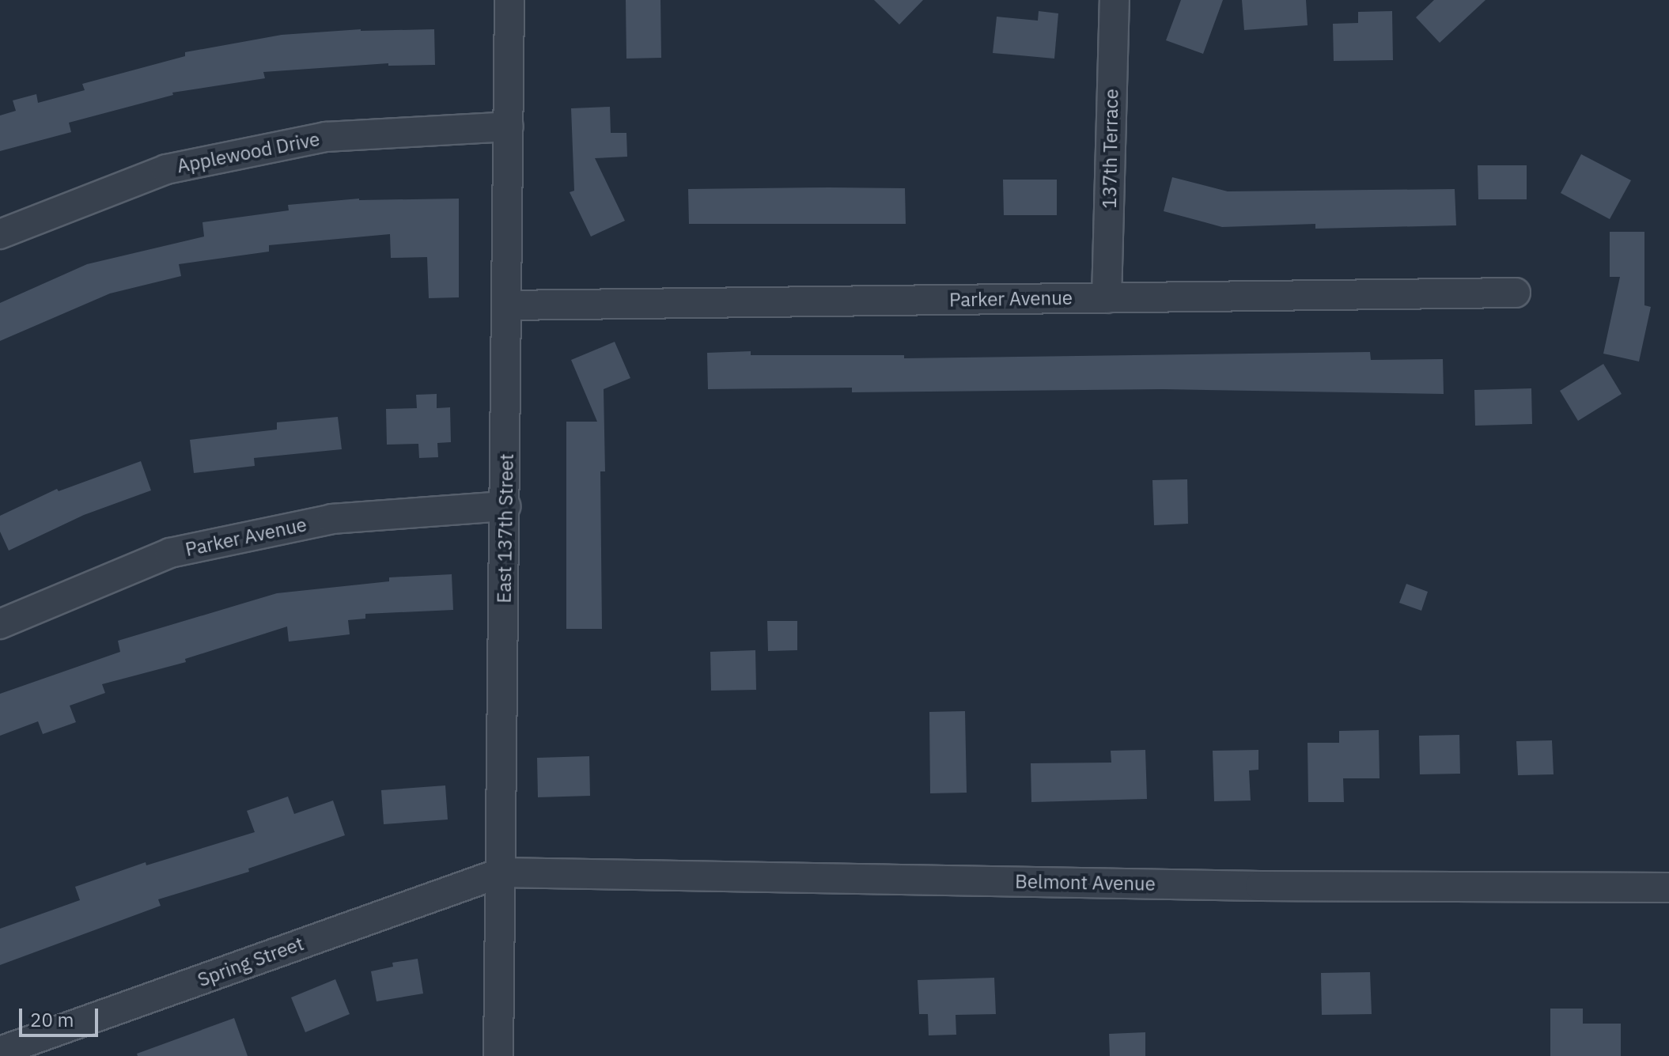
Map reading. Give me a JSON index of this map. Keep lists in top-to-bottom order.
{
  "streets": {
    "street": [
      "137th Terrace",
      "Applewood Drive",
      "Parker Avenue",
      "East 137th Street",
      "Belmont Avenue",
      "Spring Street"
    ]
  },
  "crossings": [
    ["137th Terrace", "Parker Avenue"],
    ["Applewood Drive", "East 137th Street"],
    ["Parker Avenue", "East 137th Street"],
    ["East 137th Street", "Belmont Avenue"],
    ["East 137th Street", "Spring Street"],
    ["Belmont Avenue", "Spring Street"]
  ],
  "scale_bar": "20 m"
}
